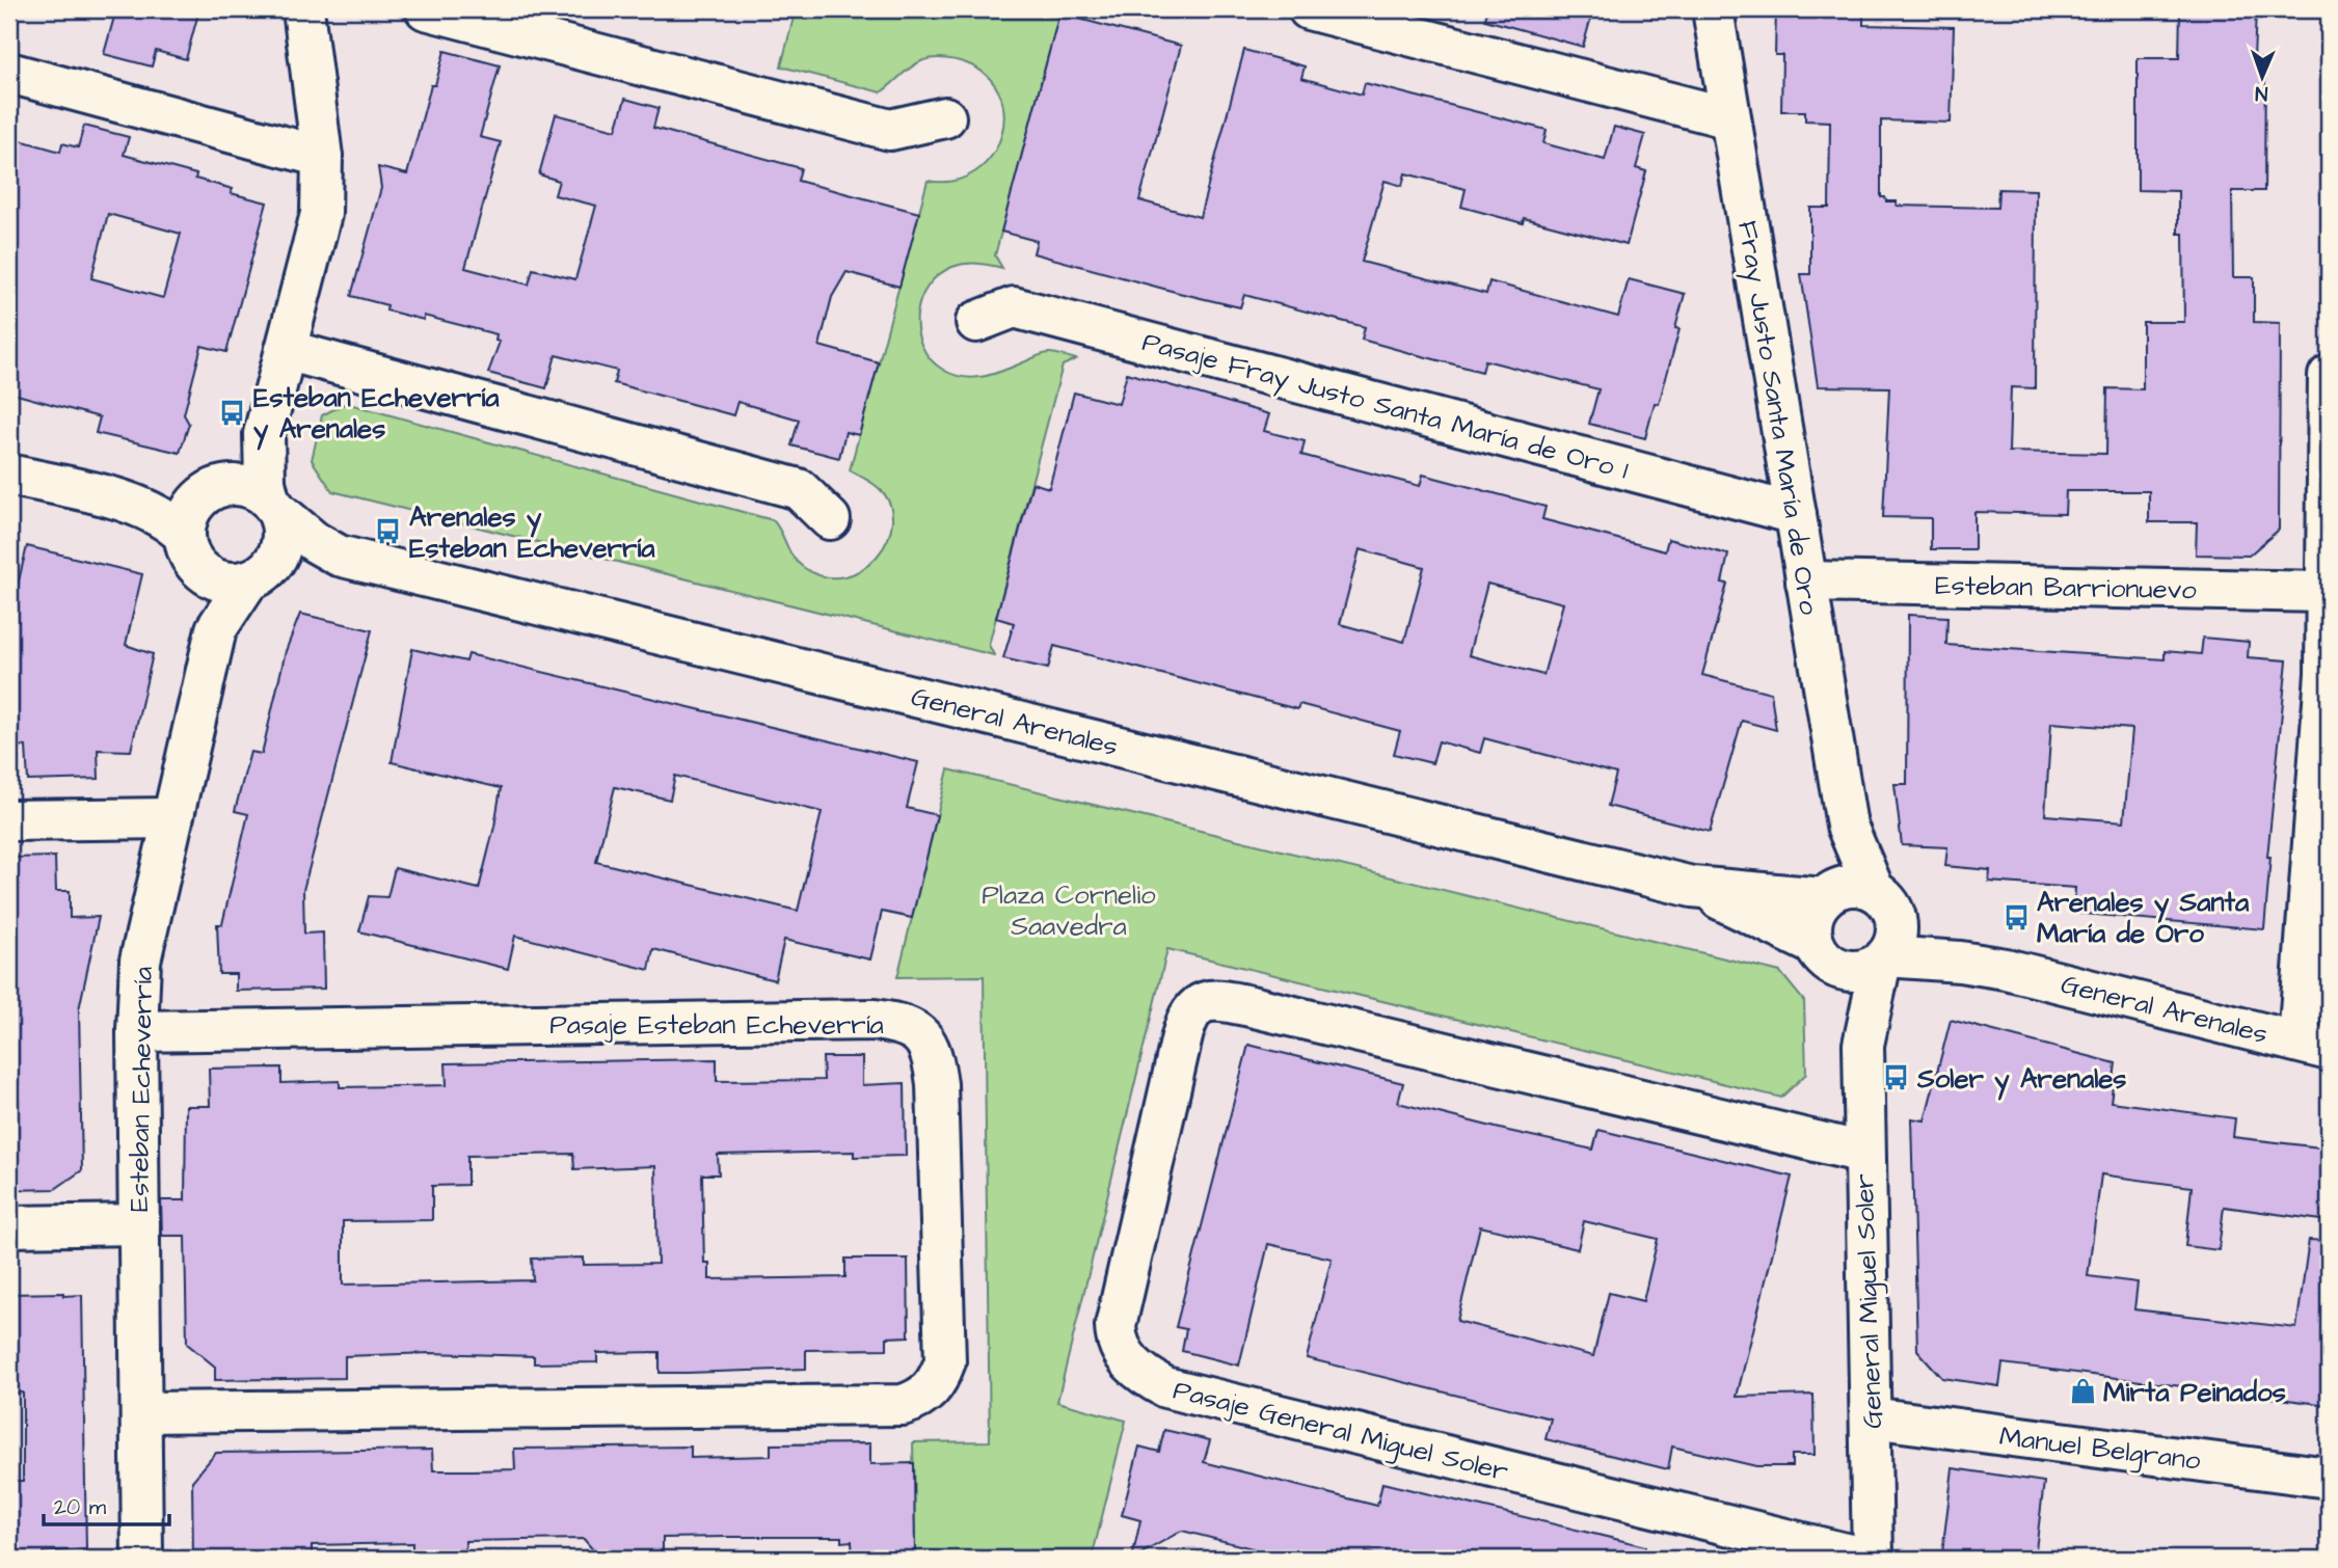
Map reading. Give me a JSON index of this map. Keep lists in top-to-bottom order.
{
  "streets": {
    "street": [
      "Pasaje Fray Justo Santa María de Oro 1",
      "Fray Justo Santa María de Oro",
      "Esteban Barrionuevo",
      "General Arenales",
      "Pasaje Esteban Echeverría",
      "Esteban Echeverría",
      "General Miguel Soler",
      "Pasaje General Miguel Soler",
      "Manuel Belgrano"
    ]
  },
  "crossings": [
    ["Pasaje Fray Justo Santa María de Oro 1", "Fray Justo Santa María de Oro"],
    ["Fray Justo Santa María de Oro", "Esteban Barrionuevo"],
    ["Fray Justo Santa María de Oro", "General Arenales"],
    ["Fray Justo Santa María de Oro", "General Miguel Soler"],
    ["General Arenales", "Esteban Echeverría"],
    ["General Arenales", "General Miguel Soler"],
    ["Pasaje Esteban Echeverría", "Esteban Echeverría"],
    ["General Miguel Soler", "Pasaje General Miguel Soler"],
    ["General Miguel Soler", "Manuel Belgrano"]
  ],
  "parks": ["Plaza Cornelio Saavedra"],
  "places": {
    "bus stop": [
      "Esteban Echeverría y Arenales",
      "Arenales y Esteban Echeverría",
      "Arenales y Santa María de Oro",
      "Soler y Arenales"
    ],
    "shop": ["Mirta Peinados"]
  },
  "scale_bar": "20 m",
  "north": "bottom"
}
